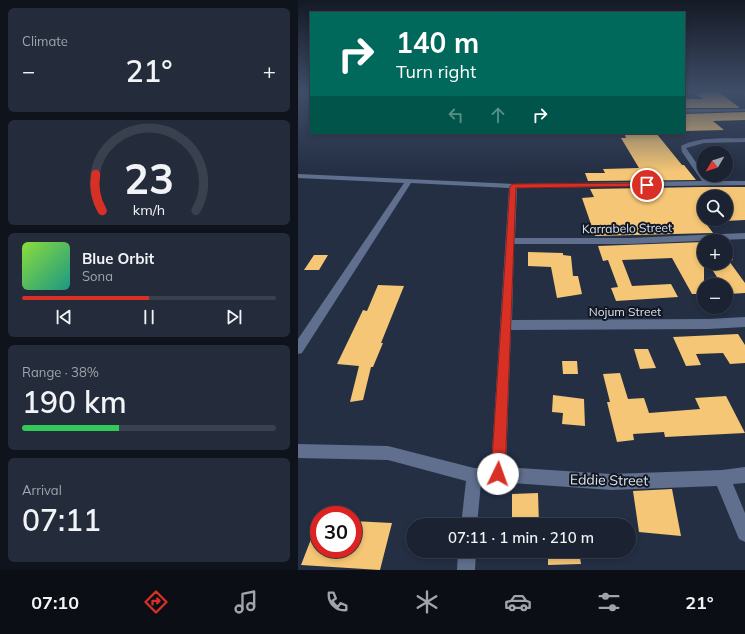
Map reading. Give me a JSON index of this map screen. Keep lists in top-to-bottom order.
{
  "streets": {
    "street": ["Karrabelo Street", "Nojum Street", "Eddie Street"]
  },
  "north": "bottom left",
  "page": {
    "tile": [
      "Climate",
      ["Range · 38%", "190 km"],
      ["Arrival", "07:11"]
    ],
    "turn": ["140 m", "Turn right"],
    "heat": ["−", "21°", "+"],
    "map_buttons": ["+", "−"],
    "song": ["Blue Orbit", "Sona"],
    "limit": "30",
    "trip": "07:11 · 1 min · 210 m",
    "tabs": ["07:10", "21°"],
    "gauge": ["23", "km/h"]
  }
}
